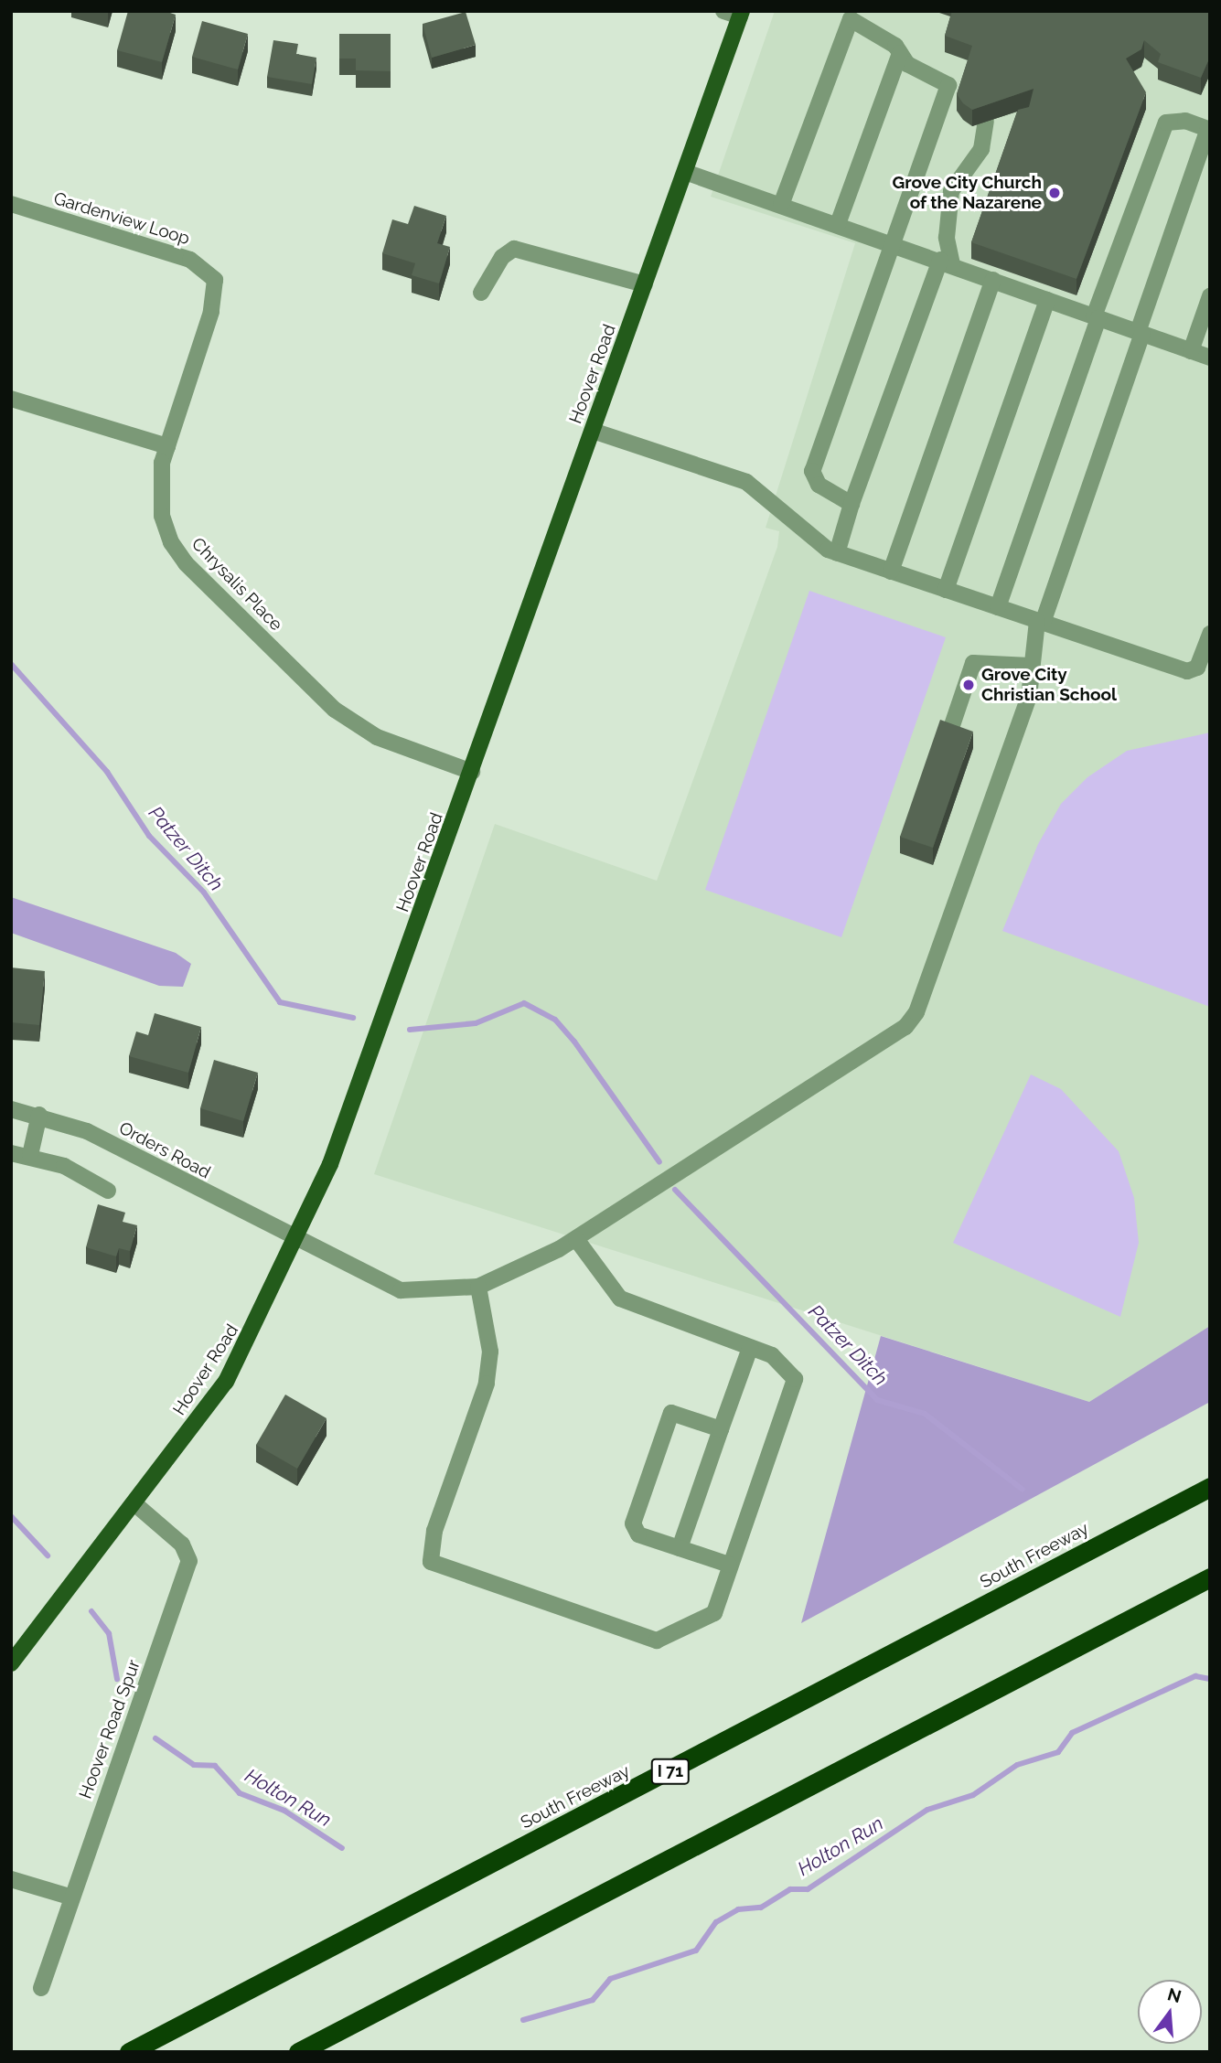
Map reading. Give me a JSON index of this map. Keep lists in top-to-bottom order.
{
  "streets": {
    "highway": ["South Freeway", "I 71"],
    "main road": ["Hoover Road"],
    "street": [
      "Gardenview Loop",
      "Chrysalis Place",
      "Orders Road",
      "Hoover Road Spur"
    ]
  },
  "crossings": [
    ["Gardenview Loop", "Chrysalis Place"],
    ["Hoover Road", "Chrysalis Place"],
    ["Hoover Road", "Orders Road"],
    ["Hoover Road", "Hoover Road Spur"]
  ],
  "water": ["Patzer Ditch", "Holton Run"],
  "places": ["Grove City Church of the Nazarene", "Grove City Christian School"],
  "north": "top"
}
